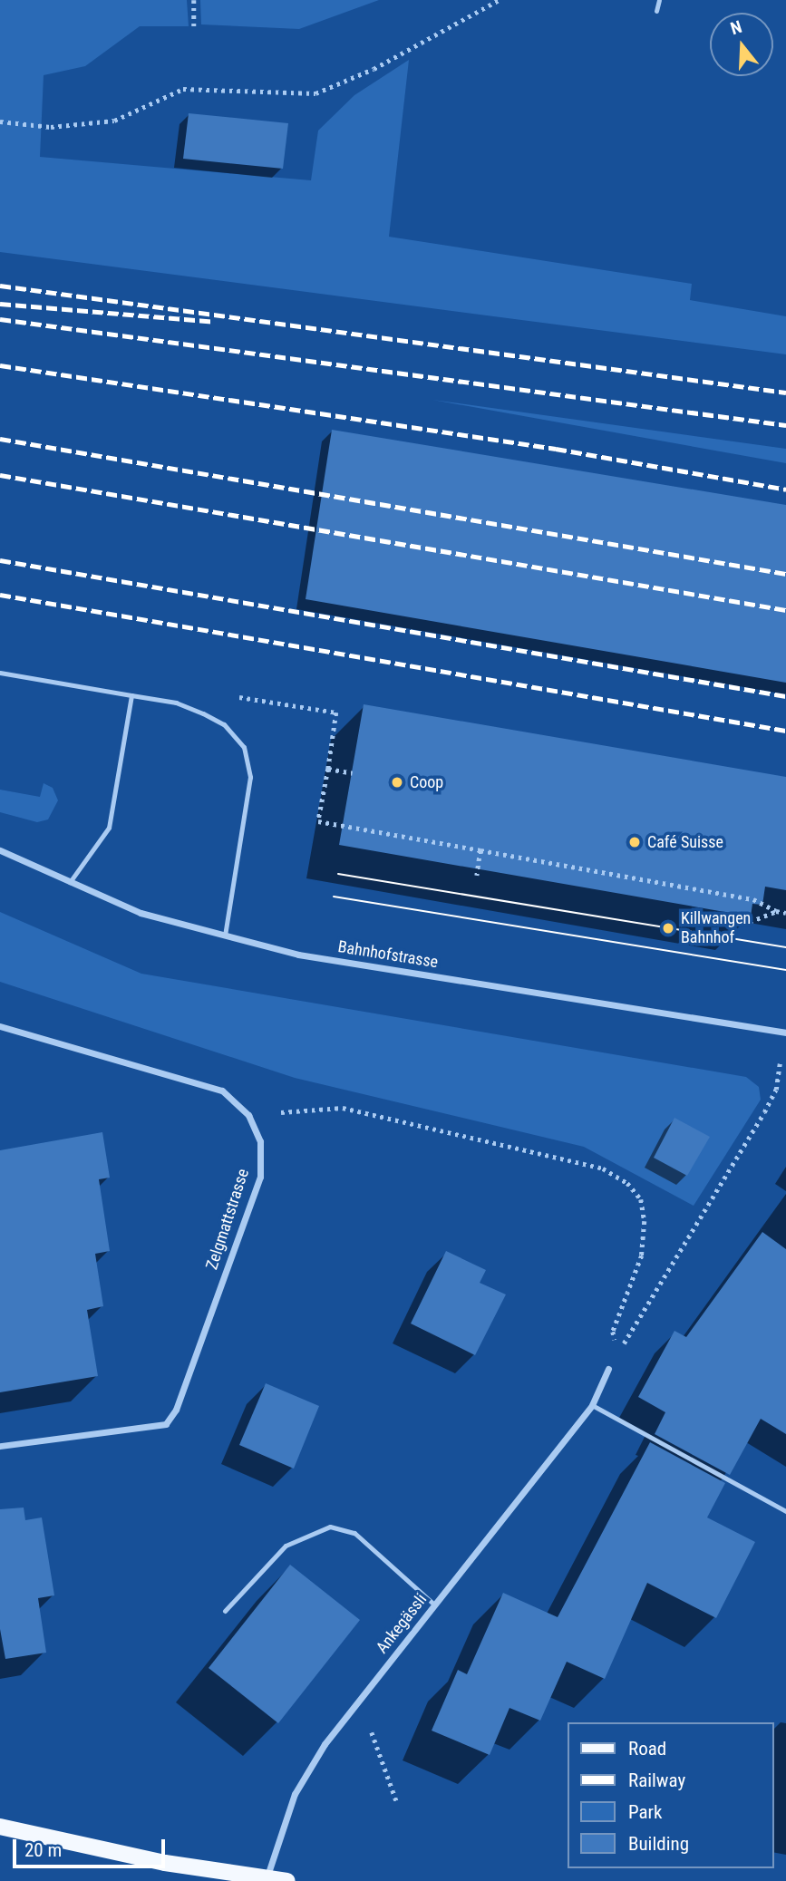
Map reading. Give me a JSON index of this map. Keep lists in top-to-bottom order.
{
  "streets": {
    "street": ["Bahnhofstrasse", "Zelgmattstrasse", "Ankegässli"]
  },
  "places": ["Coop", "Café Suisse", "Killwangen Bahnhof"],
  "legend": [
    "Road",
    "Railway",
    "Park",
    "Building"
  ],
  "scale_bar": "20 m",
  "north": "top"
}
